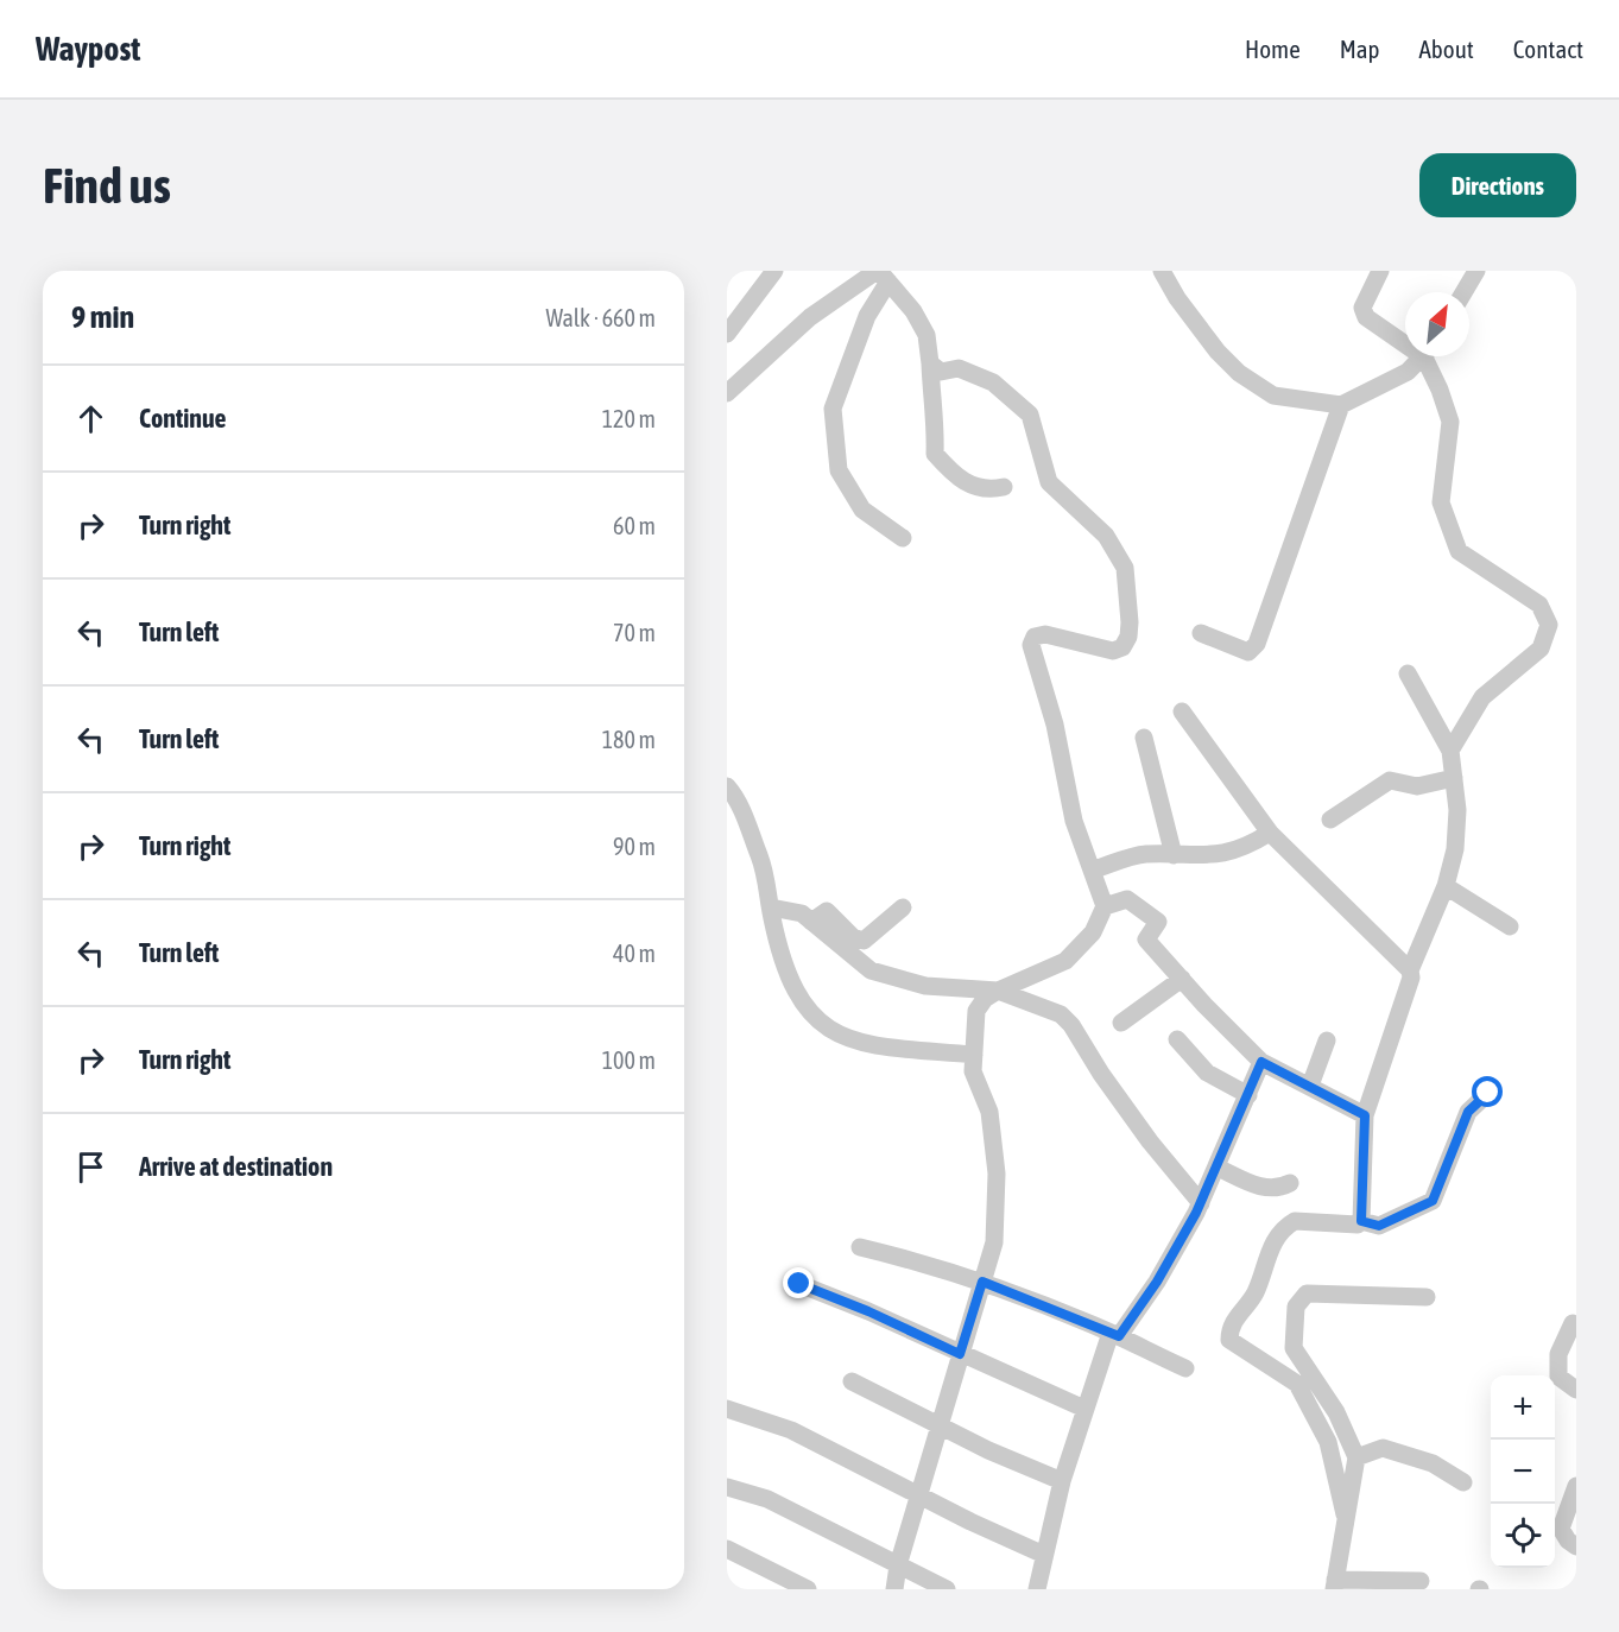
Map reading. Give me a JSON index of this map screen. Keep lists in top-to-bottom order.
{
  "north": "top right",
  "page": {
    "header": "Waypost",
    "nav": [
      "Home",
      "Map",
      "About",
      "Contact"
    ],
    "buttons": "Directions",
    "title": "Find us",
    "heading": ["9 min", "Walk · 660 m"],
    "list": [
      ["Continue", "120 m"],
      ["Turn right", "60 m"],
      ["Turn left", "70 m"],
      ["Turn left", "180 m"],
      ["Turn right", "90 m"],
      ["Turn left", "40 m"],
      ["Turn right", "100 m"],
      "Arrive at destination"
    ],
    "map_buttons": ["+", "−"]
  }
}
